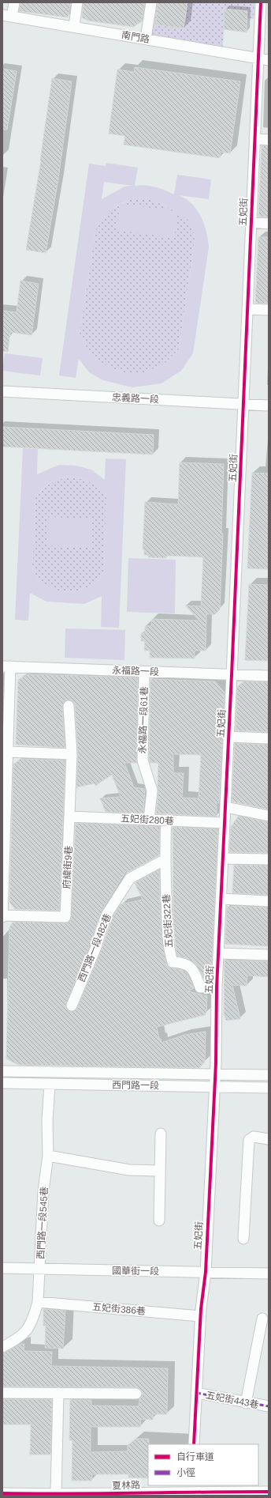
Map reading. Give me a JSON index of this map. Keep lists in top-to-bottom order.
{
  "streets": {
    "street": [
      "南門路",
      "五妃街",
      "忠義路一段",
      "永福路一段",
      "永福路一段61巷",
      "五妃街280巷",
      "府緯街9巷",
      "五妃街322巷",
      "西門路一段482巷",
      "西門路一段",
      "西門路一段545巷",
      "國華街一段",
      "五妃街386巷",
      "五妃街443巷",
      "夏林路"
    ]
  },
  "crossings": [
    ["南門路", "五妃街"],
    ["五妃街", "忠義路一段"],
    ["五妃街", "永福路一段"],
    ["五妃街", "五妃街280巷"],
    ["五妃街", "五妃街322巷"],
    ["五妃街", "西門路一段"],
    ["五妃街", "國華街一段"],
    ["五妃街", "五妃街386巷"],
    ["五妃街", "五妃街443巷"],
    ["永福路一段61巷", "五妃街280巷"],
    ["五妃街280巷", "府緯街9巷"],
    ["五妃街280巷", "五妃街322巷"],
    ["五妃街322巷", "西門路一段482巷"],
    ["西門路一段", "西門路一段545巷"],
    ["西門路一段545巷", "國華街一段"],
    ["西門路一段545巷", "五妃街386巷"]
  ],
  "legend": ["自行車道", "小徑"]
}
